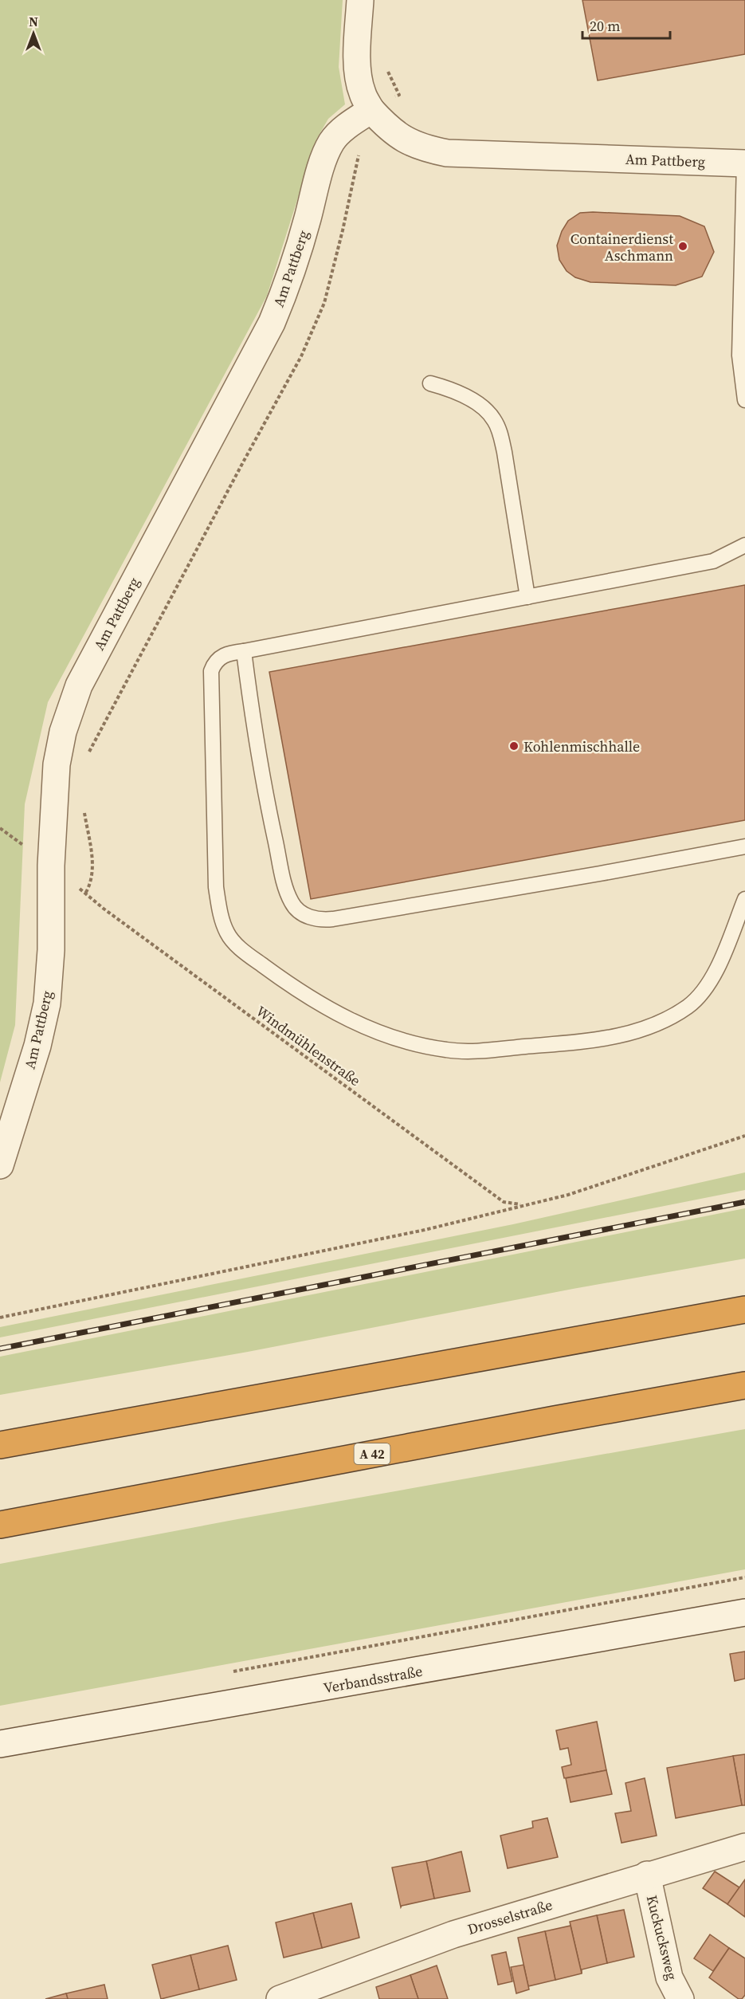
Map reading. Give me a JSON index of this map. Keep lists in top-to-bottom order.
{
  "streets": {
    "highway": ["A 42"],
    "street": [
      "Am Pattberg",
      "Verbandsstraße",
      "Drosselstraße",
      "Kuckucksweg"
    ],
    "path": ["Windmühlenstraße"]
  },
  "crossings": [
    ["Drosselstraße", "Kuckucksweg"]
  ],
  "places": ["Containerdienst Aschmann", "Kohlenmischhalle"],
  "scale_bar": "20 m",
  "north": "top"
}
